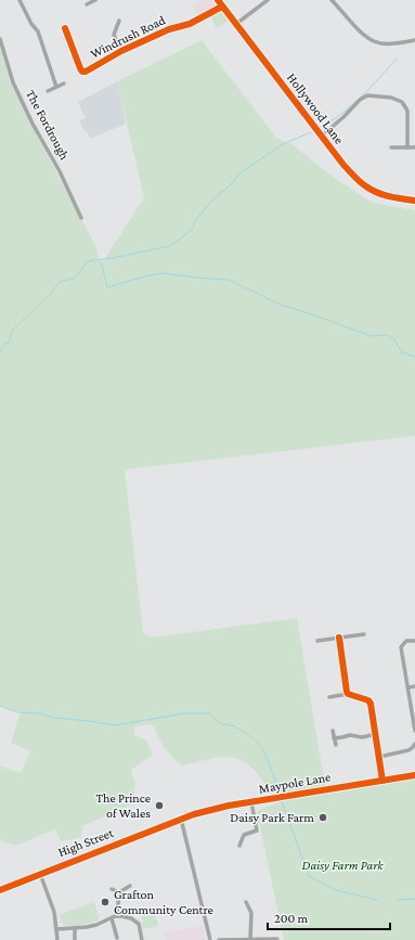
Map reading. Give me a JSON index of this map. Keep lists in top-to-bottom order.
{
  "streets": {
    "street": [
      "Windrush Road",
      "Hollywood Lane",
      "The Fordrough",
      "Maypole Lane",
      "High Street"
    ]
  },
  "crossings": [
    ["Windrush Road", "Hollywood Lane"],
    ["Maypole Lane", "High Street"]
  ],
  "parks": ["Daisy Farm Park"],
  "places": ["The Prince of Wales", "Daisy Park Farm", "Grafton Community Centre"],
  "scale_bar": "200 m"
}
